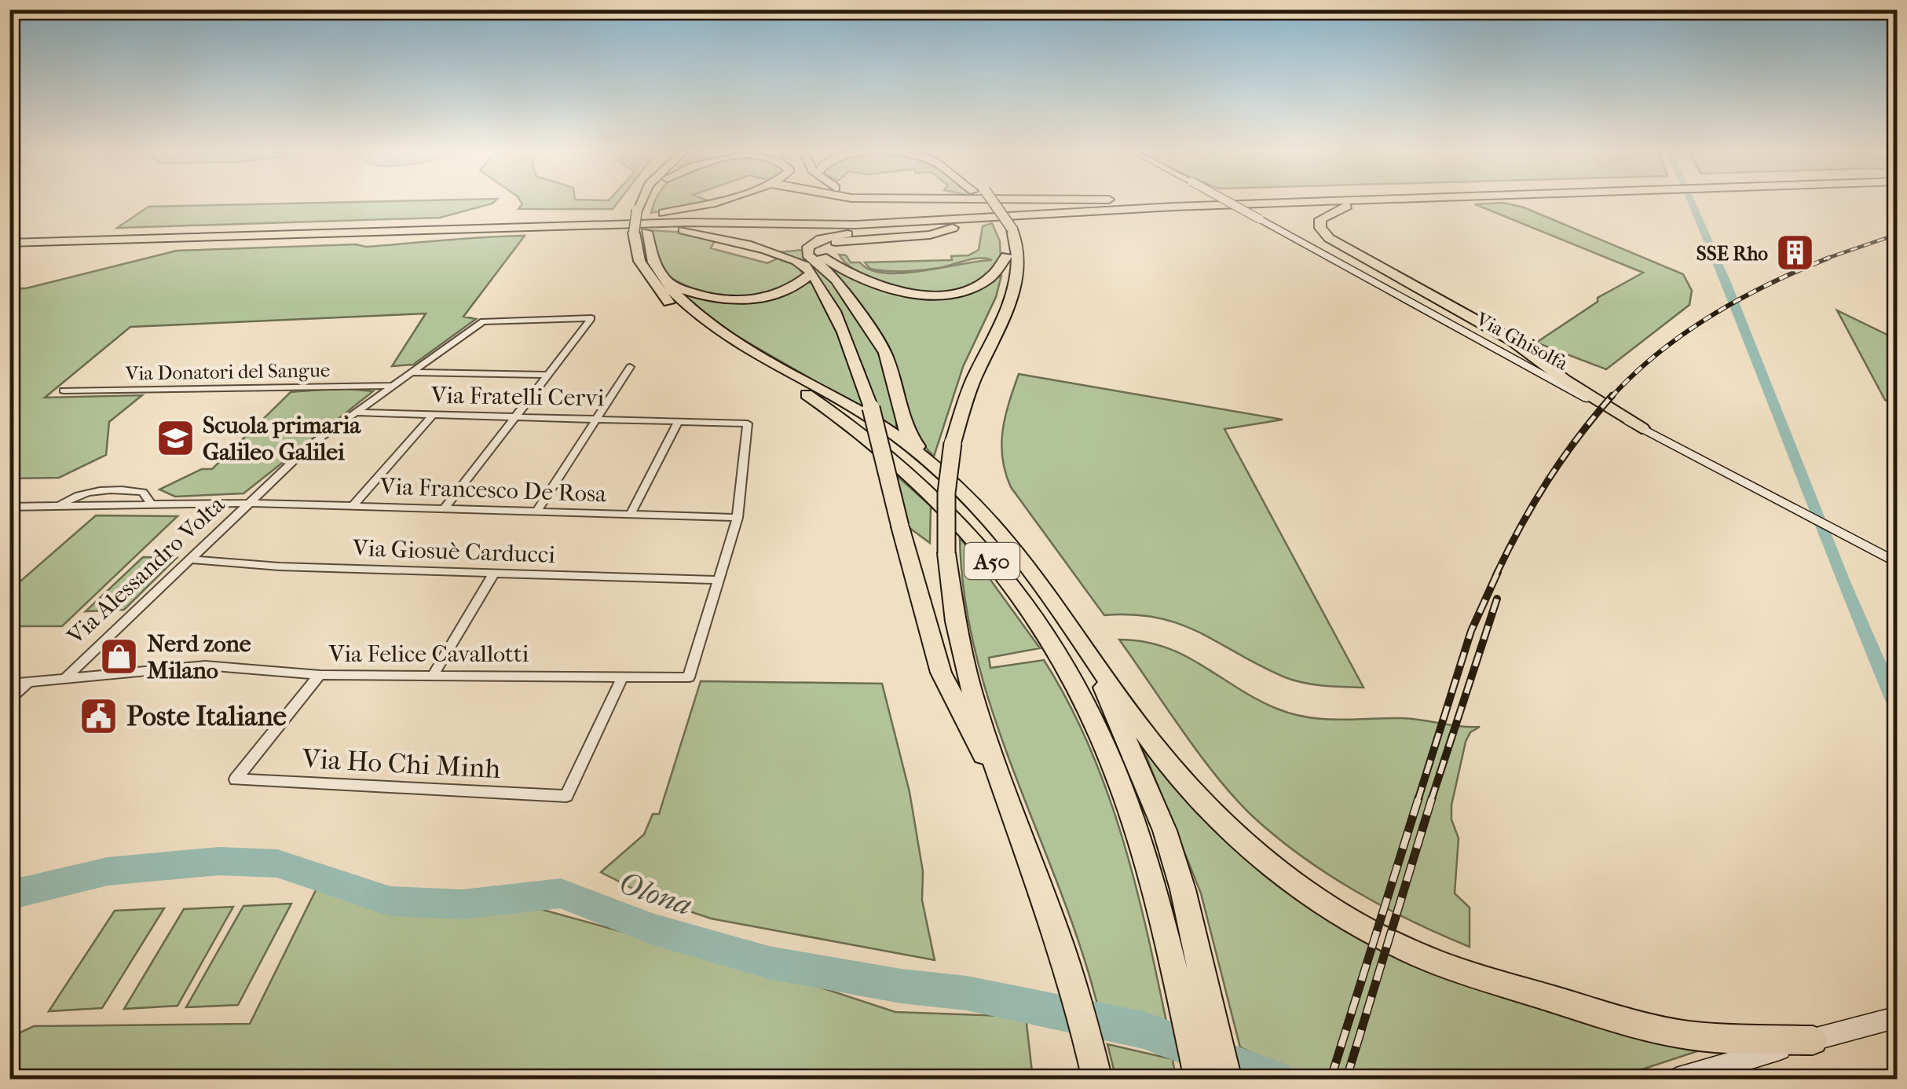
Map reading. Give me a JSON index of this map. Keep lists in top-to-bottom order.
{
  "streets": {
    "highway": ["A50"],
    "street": [
      "Via Ghisolfa",
      "Via Donatori del Sangue",
      "Via Fratelli Cervi",
      "Via Francesco De Rosa",
      "Via Giosuè Carducci",
      "Via Alessandro Volta",
      "Via Felice Cavallotti",
      "Via Ho Chi Minh"
    ]
  },
  "crossings": [
    ["Via Donatori del Sangue", "Via Alessandro Volta"],
    ["Via Fratelli Cervi", "Via Francesco De Rosa"],
    ["Via Fratelli Cervi", "Via Alessandro Volta"],
    ["Via Francesco De Rosa", "Via Alessandro Volta"],
    ["Via Giosuè Carducci", "Via Alessandro Volta"],
    ["Via Giosuè Carducci", "Via Felice Cavallotti"],
    ["Via Alessandro Volta", "Via Felice Cavallotti"],
    ["Via Felice Cavallotti", "Via Ho Chi Minh"]
  ],
  "water": ["Olona"],
  "places": {
    "building": ["SSE Rho"],
    "school or university": ["Scuola primaria Galileo Galilei"],
    "shop": ["Nerd zone Milano"],
    "public building": ["Poste Italiane"]
  }
}
